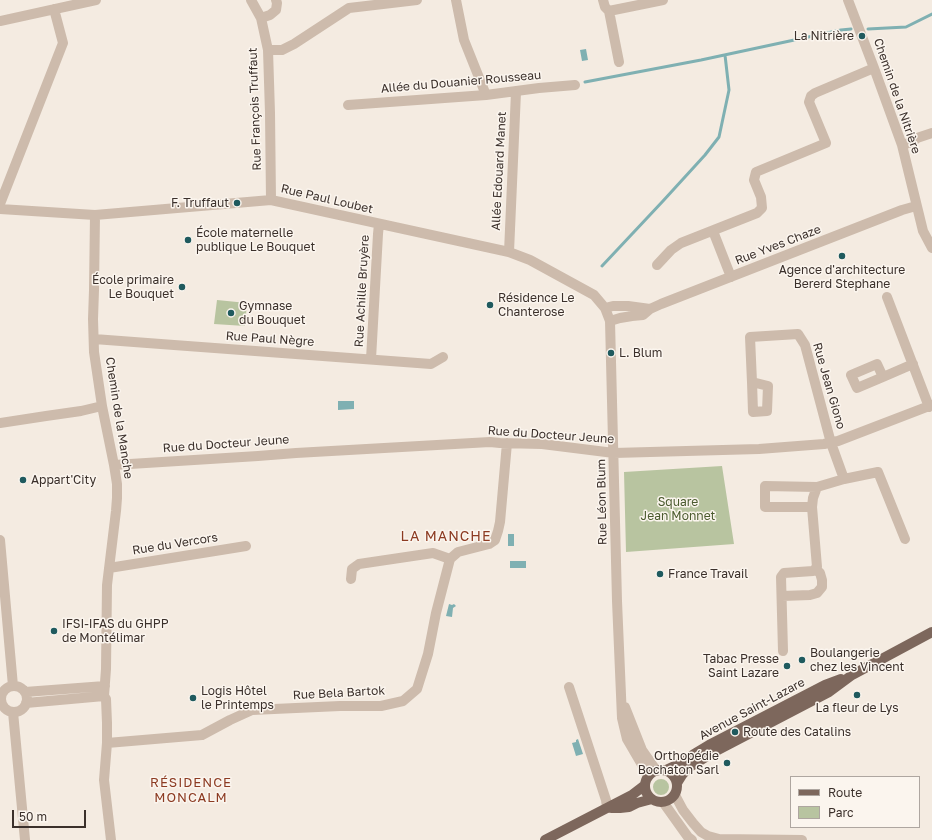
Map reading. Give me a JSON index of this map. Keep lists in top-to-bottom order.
{
  "streets": {
    "main road": ["Avenue Saint-Lazare"],
    "street": [
      "Allée du Douanier Rousseau",
      "Chemin de la Nitrière",
      "Rue François Truffaut",
      "Allée Edouard Manet",
      "Rue Paul Loubet",
      "Rue Yves Chaze",
      "Rue Achille Bruyère",
      "Rue Paul Nègre",
      "Rue Jean Giono",
      "Chemin de la Manche",
      "Rue du Docteur Jeune",
      "Rue Léon Blum",
      "Rue du Vercors",
      "Rue Bela Bartok"
    ]
  },
  "crossings": [
    ["Allée du Douanier Rousseau", "Allée Edouard Manet"],
    ["Chemin de la Nitrière", "Rue Yves Chaze"],
    ["Rue François Truffaut", "Rue Paul Loubet"],
    ["Allée Edouard Manet", "Rue Paul Loubet"],
    ["Rue Paul Loubet", "Rue Yves Chaze"],
    ["Rue Paul Loubet", "Rue Achille Bruyère"],
    ["Rue Paul Loubet", "Chemin de la Manche"],
    ["Rue Paul Loubet", "Rue Léon Blum"],
    ["Rue Yves Chaze", "Rue Léon Blum"],
    ["Rue Achille Bruyère", "Rue Paul Nègre"],
    ["Rue Paul Nègre", "Chemin de la Manche"],
    ["Rue Jean Giono", "Rue du Docteur Jeune"],
    ["Chemin de la Manche", "Rue du Docteur Jeune"],
    ["Chemin de la Manche", "Rue du Vercors"],
    ["Chemin de la Manche", "Rue Bela Bartok"],
    ["Rue du Docteur Jeune", "Rue Léon Blum"],
    ["Rue Léon Blum", "Avenue Saint-Lazare"]
  ],
  "districts": ["LA MANCHE", "RÉSIDENCE MONCALM"],
  "parks": ["Square Jean Monnet"],
  "places": [
    "La Nitrière",
    "F. Truffaut",
    "École maternelle publique Le Bouquet",
    "Agence d'architecture Bererd Stephane",
    "École primaire Le Bouquet",
    "Résidence Le Chanterose",
    "Gymnase du Bouquet",
    "L. Blum",
    "Appart'City",
    "France Travail",
    "IFSI-IFAS du GHPP de Montélimar",
    "Boulangerie chez les Vincent",
    "Tabac Presse Saint Lazare",
    "La fleur de Lys",
    "Logis Hôtel le Printemps",
    "Route des Catalins",
    "Orthopédie Bochaton Sarl"
  ],
  "legend": ["Route", "Parc"],
  "scale_bar": "50 m"
}
